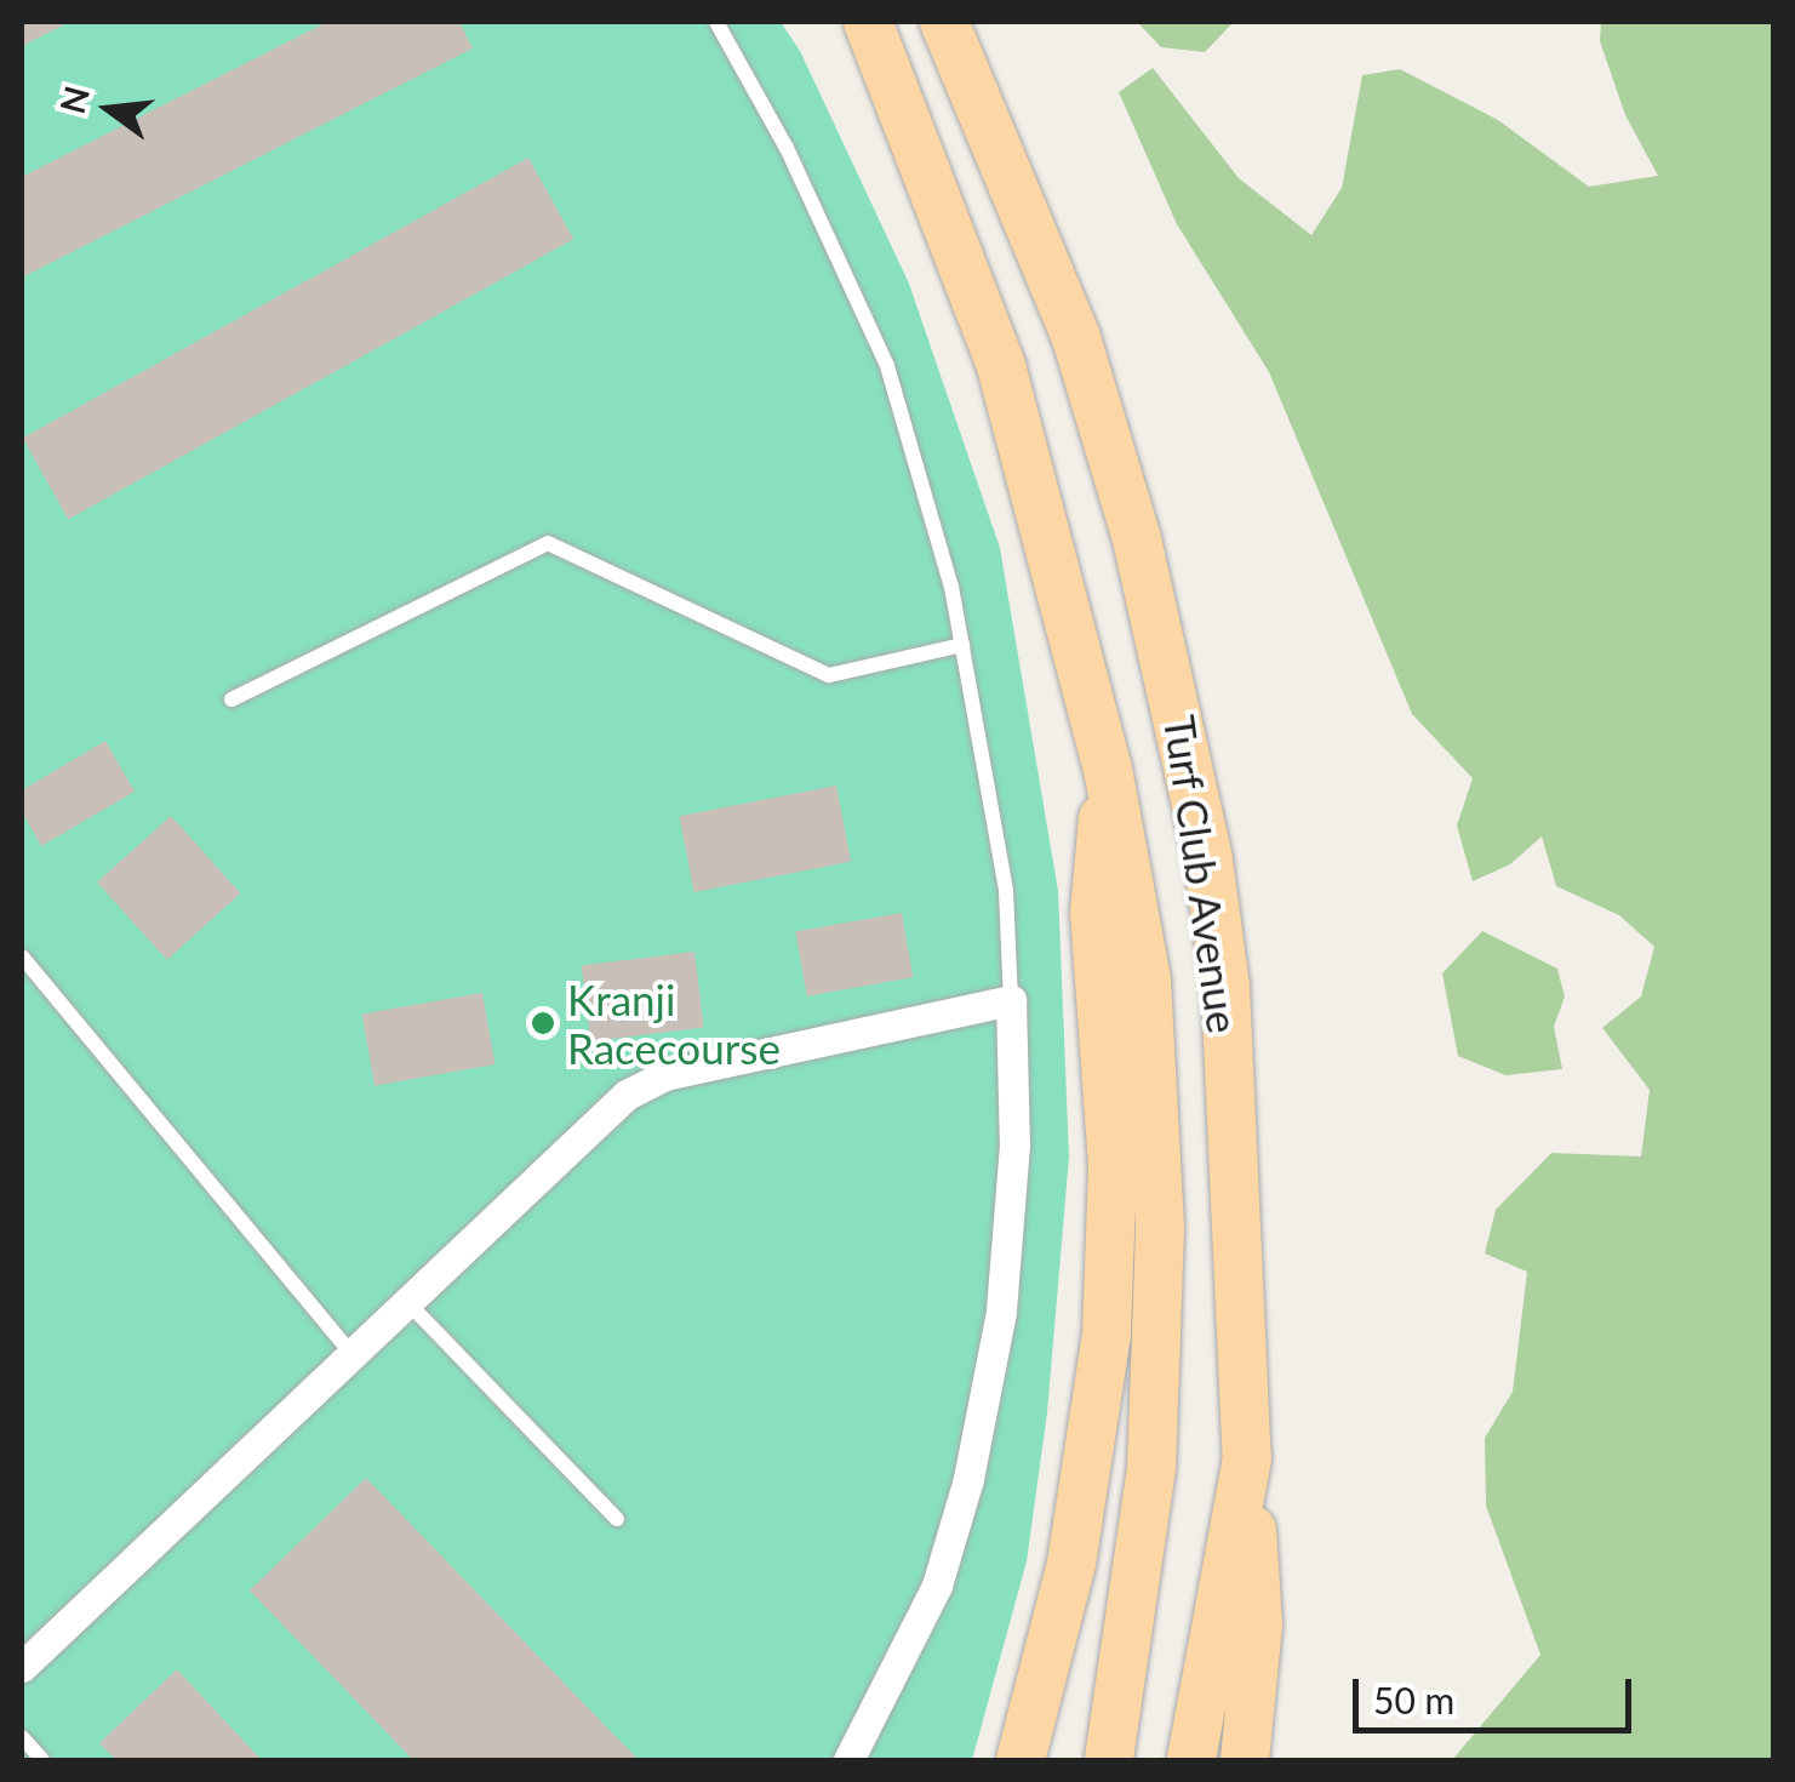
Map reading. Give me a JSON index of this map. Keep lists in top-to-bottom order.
{
  "streets": {
    "main road": ["Turf Club Avenue"]
  },
  "places": ["Kranji Racecourse"],
  "scale_bar": "50 m",
  "north": "left"
}
